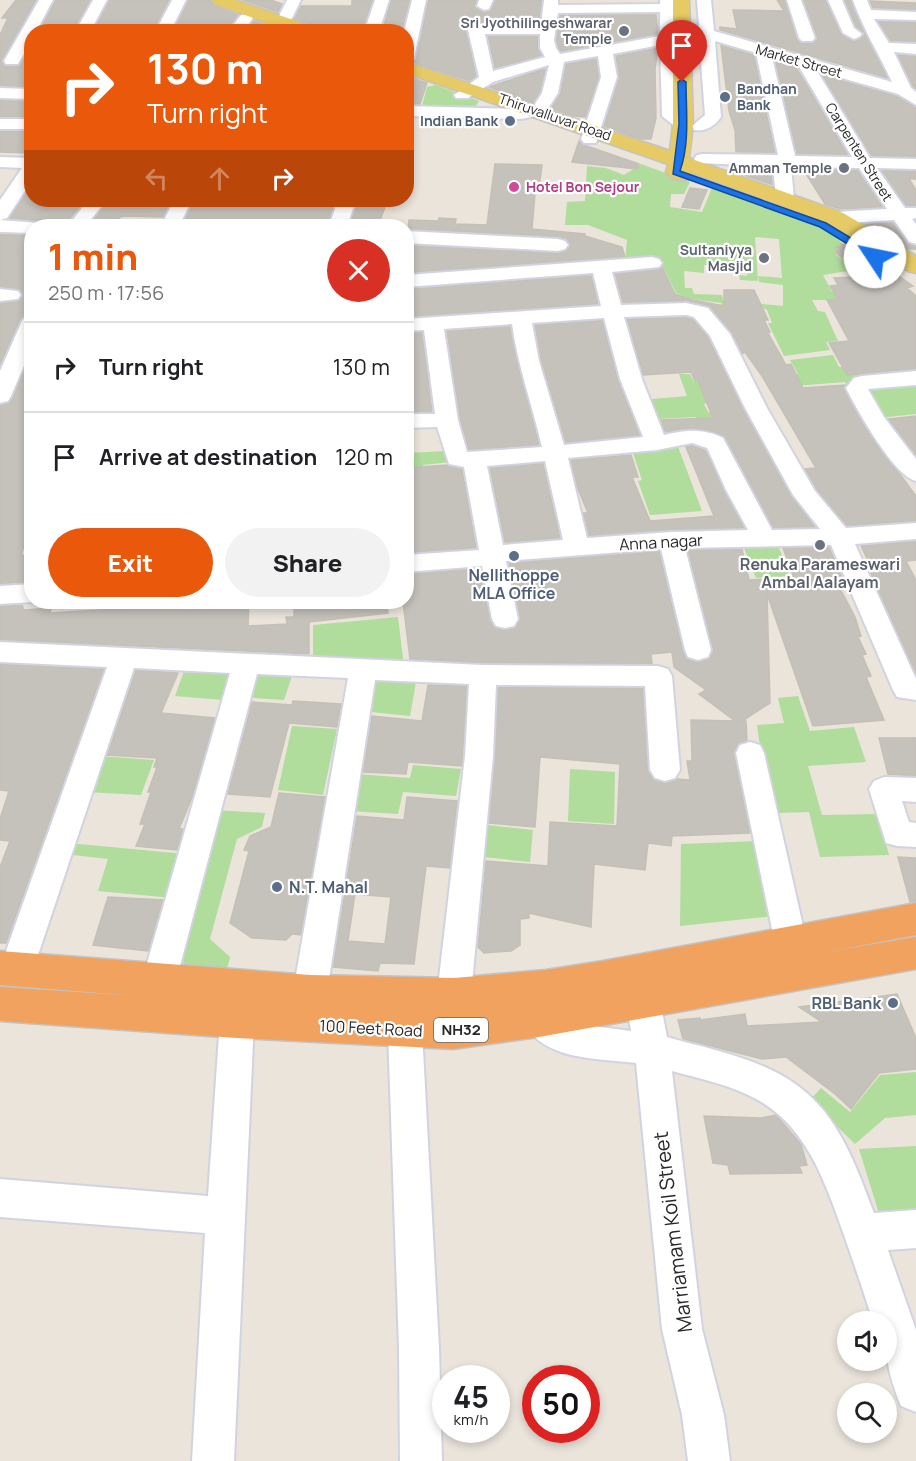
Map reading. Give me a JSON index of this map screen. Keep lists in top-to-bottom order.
{
  "streets": {
    "highway": ["100 Feet Road", "NH32"],
    "main road": ["Thiruvalluvar Road"],
    "street": [
      "Market Street",
      "Carpenten Street",
      "Anna nagar",
      "Marriamam Koil Street"
    ]
  },
  "crossings": [
    ["Market Street", "Carpenten Street"],
    ["100 Feet Road", "Marriamam Koil Street"]
  ],
  "places": [
    "Sri Jyothilingeshwarar Temple",
    "Bandhan Bank",
    "Indian Bank",
    "Amman Temple",
    "Hotel Bon Sejour",
    "Sultaniyya Masjid",
    "Renuka Parameswari Ambal Aalayam",
    "Nellithoppe MLA Office",
    "N.T. Mahal",
    "RBL Bank"
  ],
  "page": {
    "turn": ["130 m", "Turn right"],
    "heading": ["1 min", "250 m · 17:56"],
    "list": [
      {
        "name": "Turn right",
        "value": "130 m"
      },
      {
        "name": "Arrive at destination",
        "value": "120 m"
      }
    ],
    "buttons": ["Exit", "Share"],
    "speed": "45 km/h",
    "limit": "50"
  }
}
